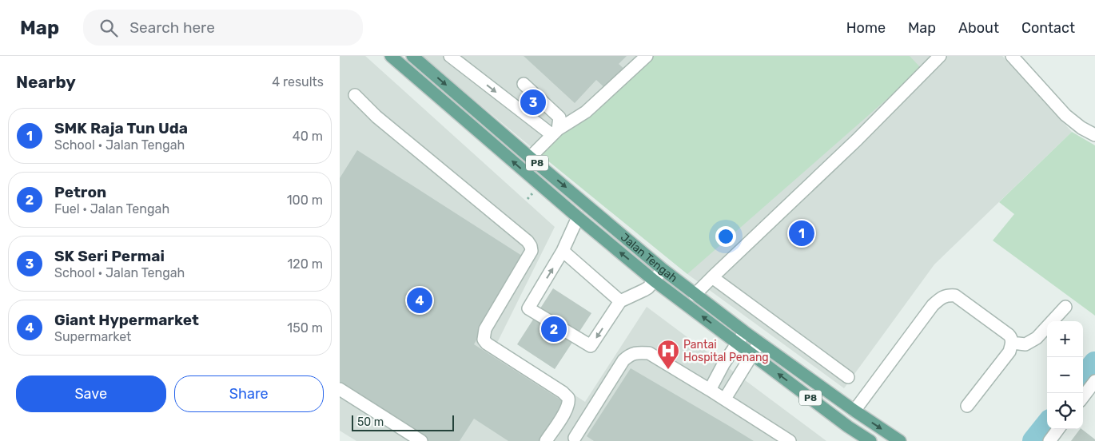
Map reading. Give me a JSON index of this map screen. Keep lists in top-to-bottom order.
{
  "streets": {
    "main road": ["P8", "Jalan Tengah"]
  },
  "places": {
    "hospital": ["Pantai Hospital Penang"]
  },
  "scale_bar": "50 m",
  "page": {
    "header": "Map",
    "search": "Search here",
    "nav": [
      "Home",
      "Map",
      "About",
      "Contact"
    ],
    "heading": ["Nearby", "4 results"],
    "pins": [
      "3",
      "1",
      "4",
      "2"
    ],
    "list": [
      {
        "mark": "1",
        "name": "SMK Raja Tun Uda",
        "note": "School · Jalan Tengah",
        "value": "40 m"
      },
      {
        "mark": "2",
        "name": "Petron",
        "note": "Fuel · Jalan Tengah",
        "value": "100 m"
      },
      {
        "mark": "3",
        "name": "SK Seri Permai",
        "note": "School · Jalan Tengah",
        "value": "120 m"
      },
      {
        "mark": "4",
        "name": "Giant Hypermarket",
        "note": "Supermarket",
        "value": "150 m"
      }
    ],
    "map_buttons": ["+", "−"],
    "buttons": ["Save", "Share"],
    "scale": "50 m"
  }
}
